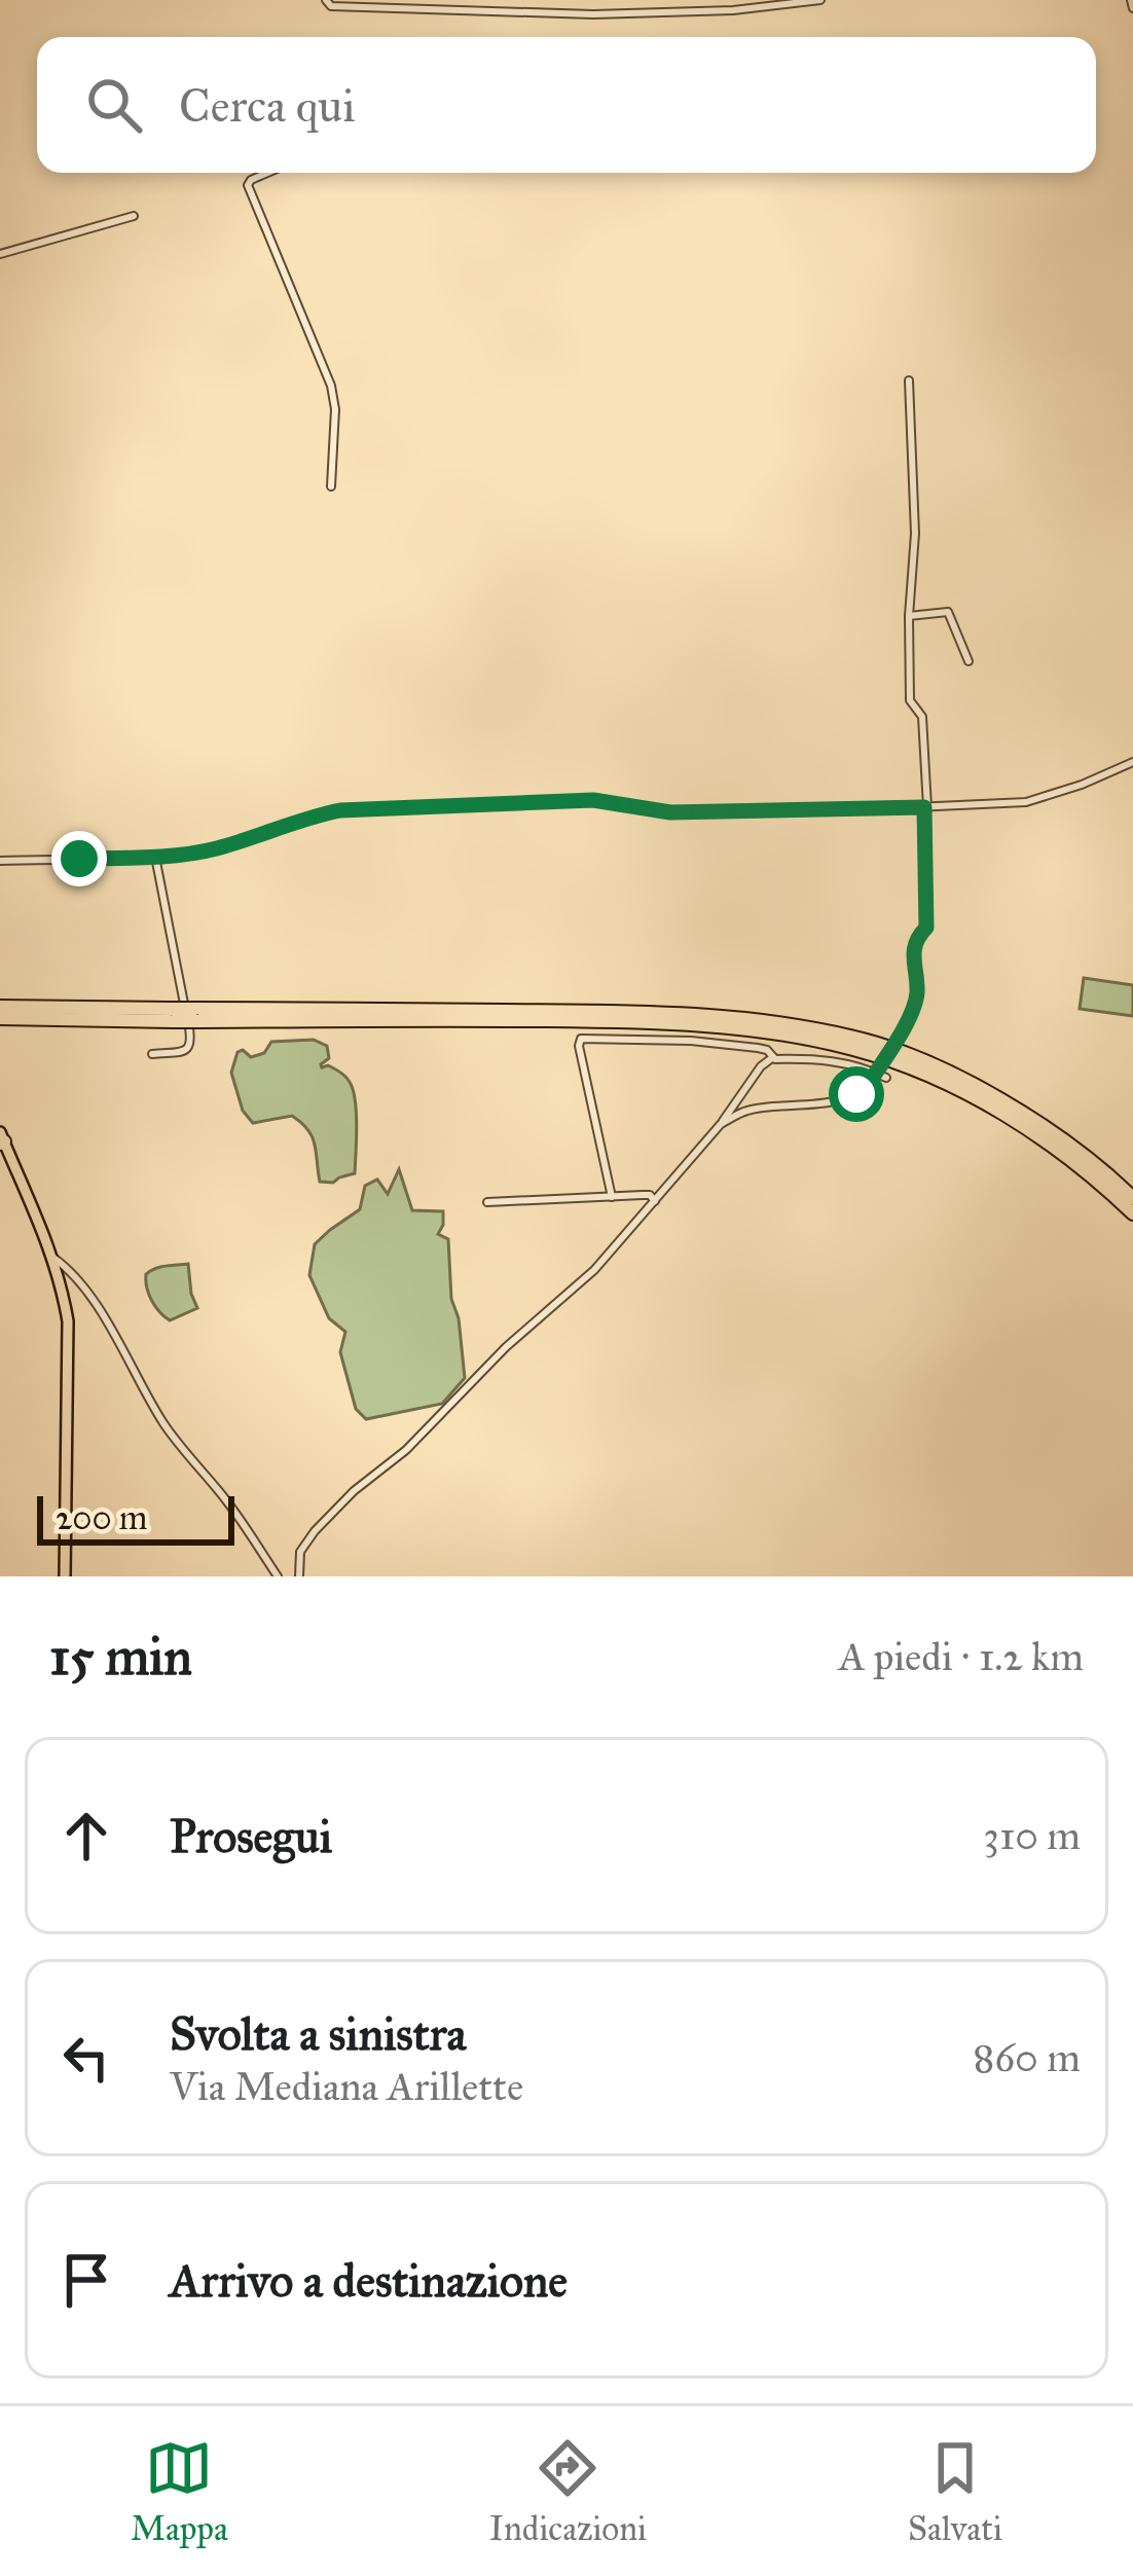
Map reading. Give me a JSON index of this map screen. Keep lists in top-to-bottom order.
{
  "scale_bar": "200 m",
  "page": {
    "search": "Cerca qui",
    "scale": "200 m",
    "heading": ["15 min", "A piedi · 1.2 km"],
    "list": [
      ["Prosegui", "310 m"],
      ["Svolta a sinistra", "Via Mediana Arillette", "860 m"],
      "Arrivo a destinazione"
    ],
    "nav": ["Mappa", "Indicazioni", "Salvati"]
  }
}
